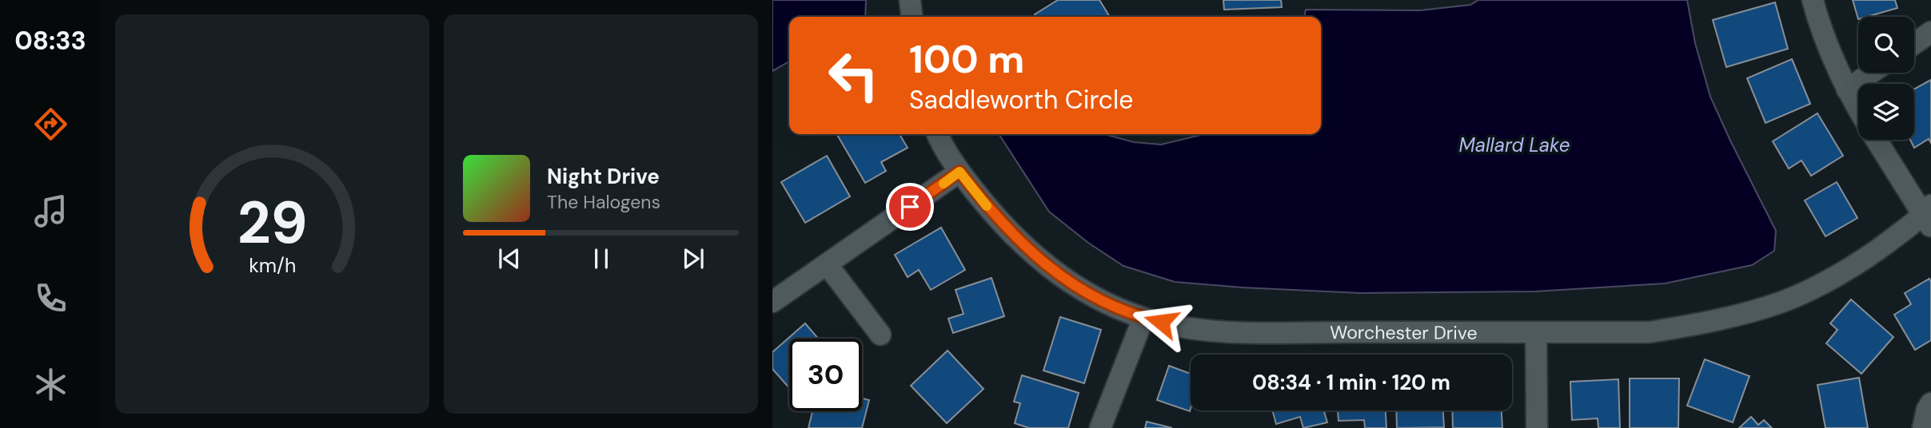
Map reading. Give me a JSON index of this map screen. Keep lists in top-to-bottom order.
{
  "streets": {
    "street": ["Worchester Drive"]
  },
  "water": ["Mallard Lake"],
  "page": {
    "tabs": "08:33",
    "turn": ["100 m", "Saddleworth Circle"],
    "song": ["Night Drive", "The Halogens"],
    "limit": "30",
    "trip": "08:34 · 1 min · 120 m",
    "gauge": ["29", "km/h"]
  }
}
